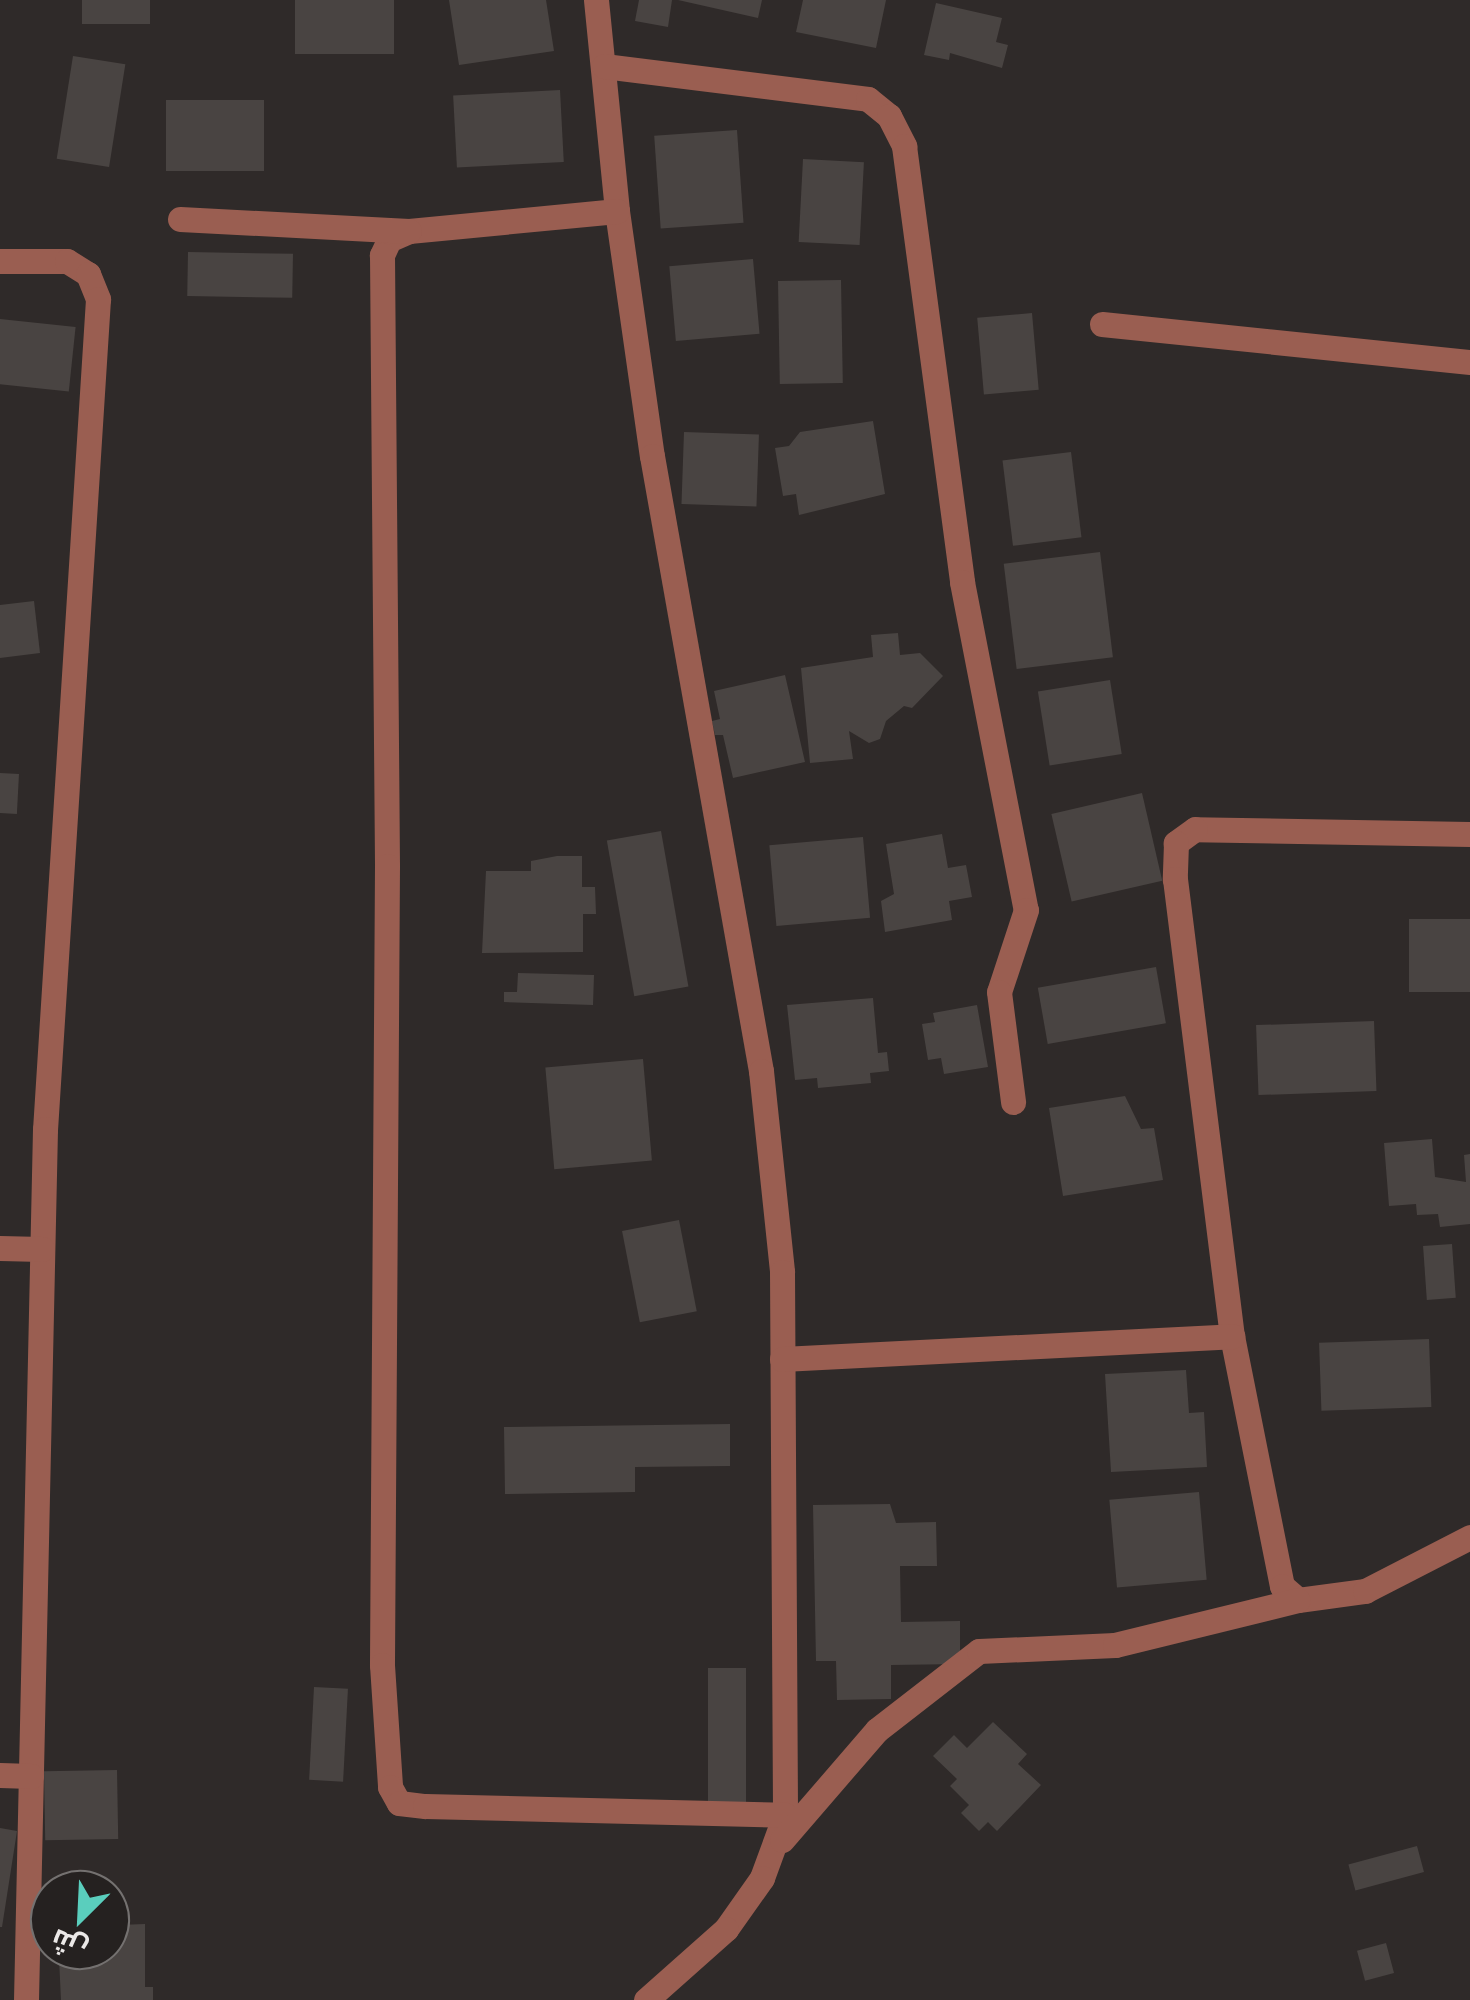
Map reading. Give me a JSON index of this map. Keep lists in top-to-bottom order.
{
  "north": "bottom left"
}
